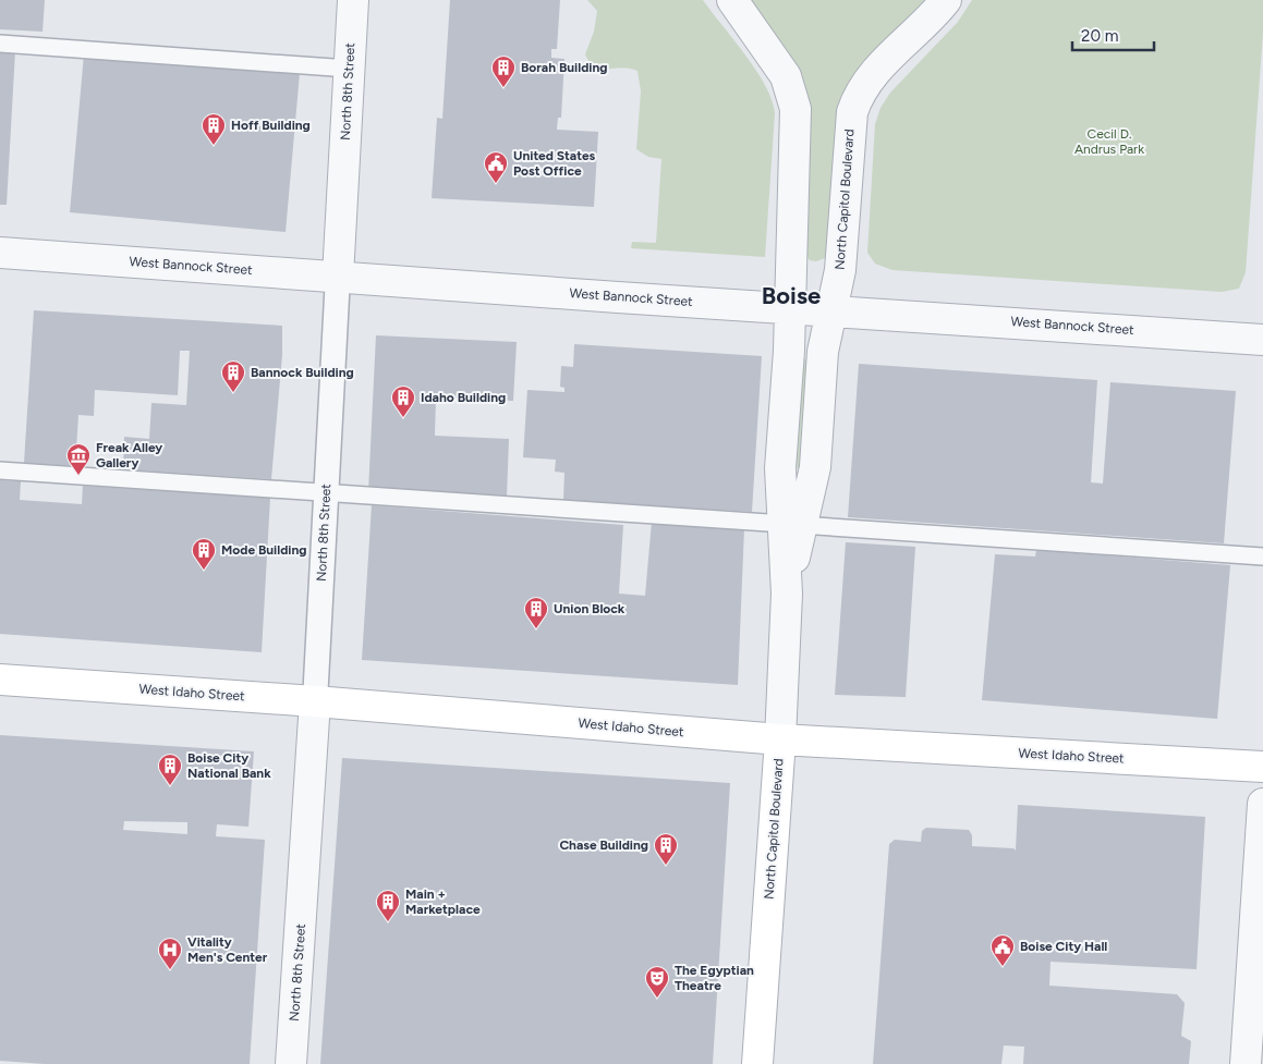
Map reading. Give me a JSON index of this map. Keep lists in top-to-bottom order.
{
  "streets": {
    "main road": ["North Capitol Boulevard", "West Idaho Street"],
    "street": ["North 8th Street", "West Bannock Street"]
  },
  "crossings": [
    ["North 8th Street", "West Bannock Street"],
    ["North 8th Street", "West Idaho Street"],
    ["North Capitol Boulevard", "West Bannock Street"],
    ["North Capitol Boulevard", "West Idaho Street"]
  ],
  "districts": ["Boise"],
  "parks": ["Cecil D. Andrus Park"],
  "places": {
    "building": [
      "Borah Building",
      "Hoff Building",
      "Bannock Building",
      "Idaho Building",
      "Mode Building",
      "Union Block",
      "Boise City National Bank",
      "Chase Building",
      "Main + Marketplace"
    ],
    "public building": ["United States Post Office", "Boise City Hall"],
    "museum": ["Freak Alley Gallery"],
    "hospital": ["Vitality Men's Center"],
    "theatre": ["The Egyptian Theatre"]
  },
  "scale_bar": "20 m"
}
